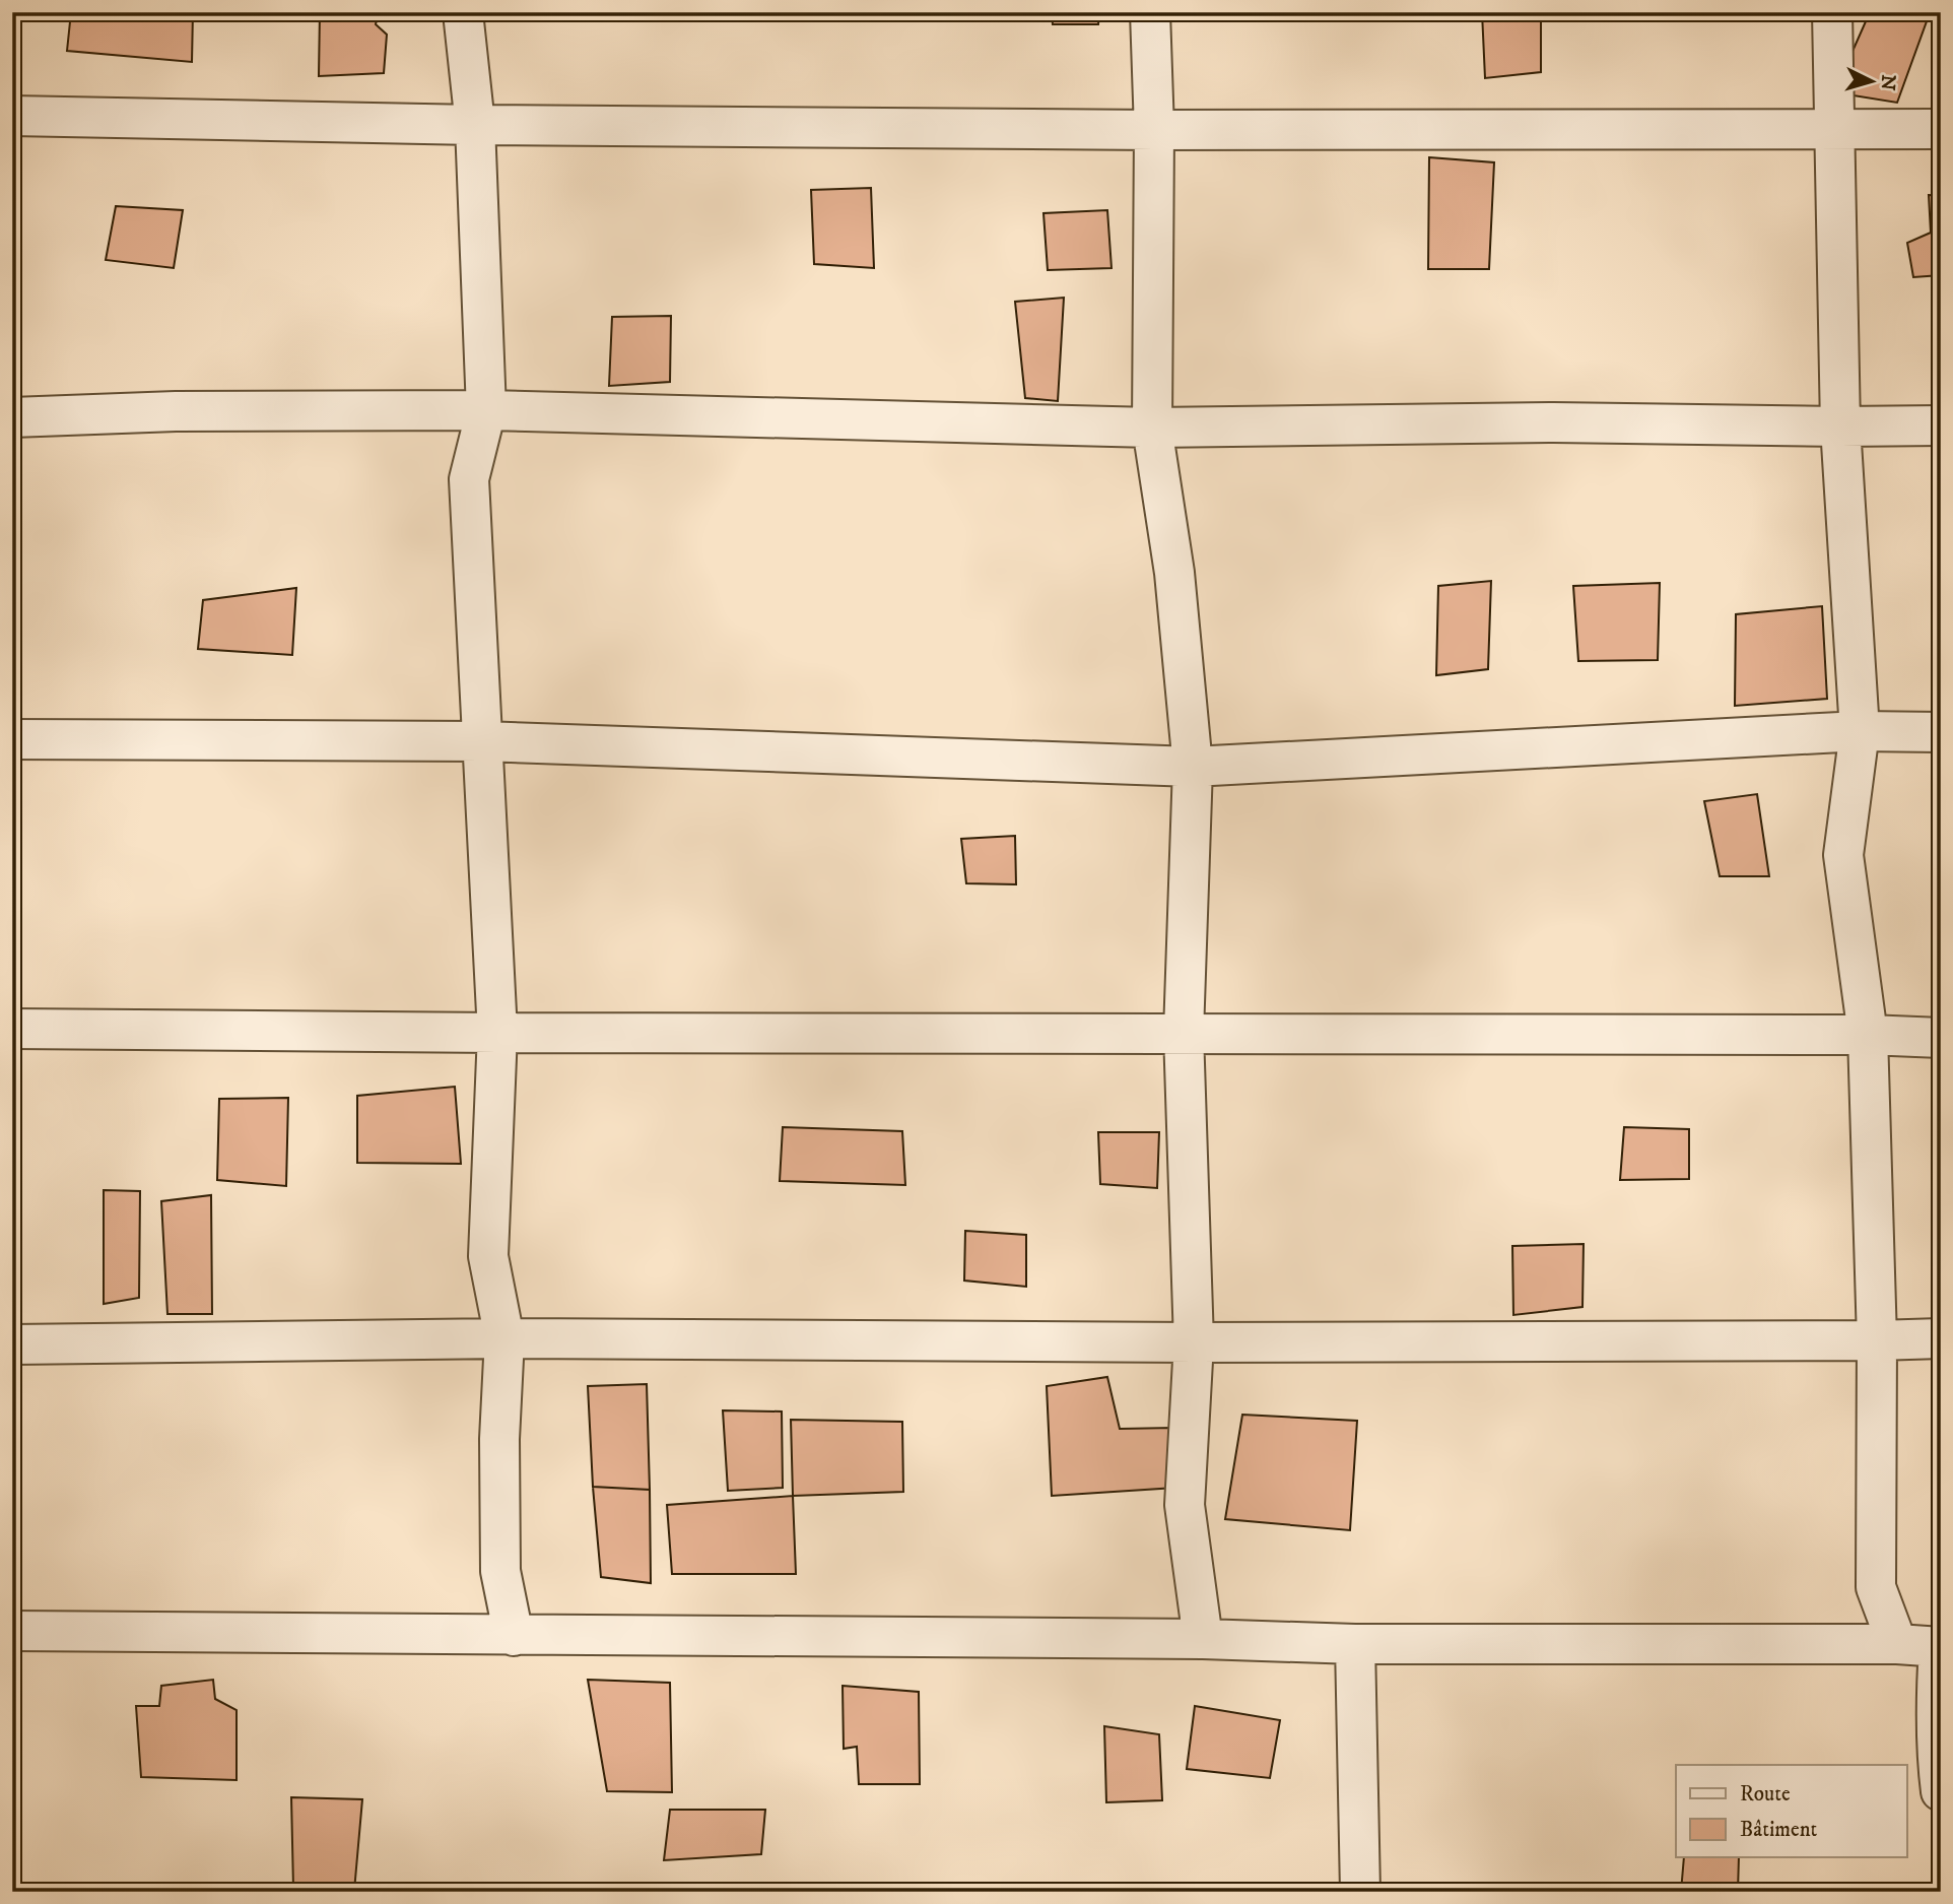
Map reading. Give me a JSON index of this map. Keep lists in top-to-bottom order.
{
  "legend": ["Route", "Bâtiment"],
  "north": "right"
}
